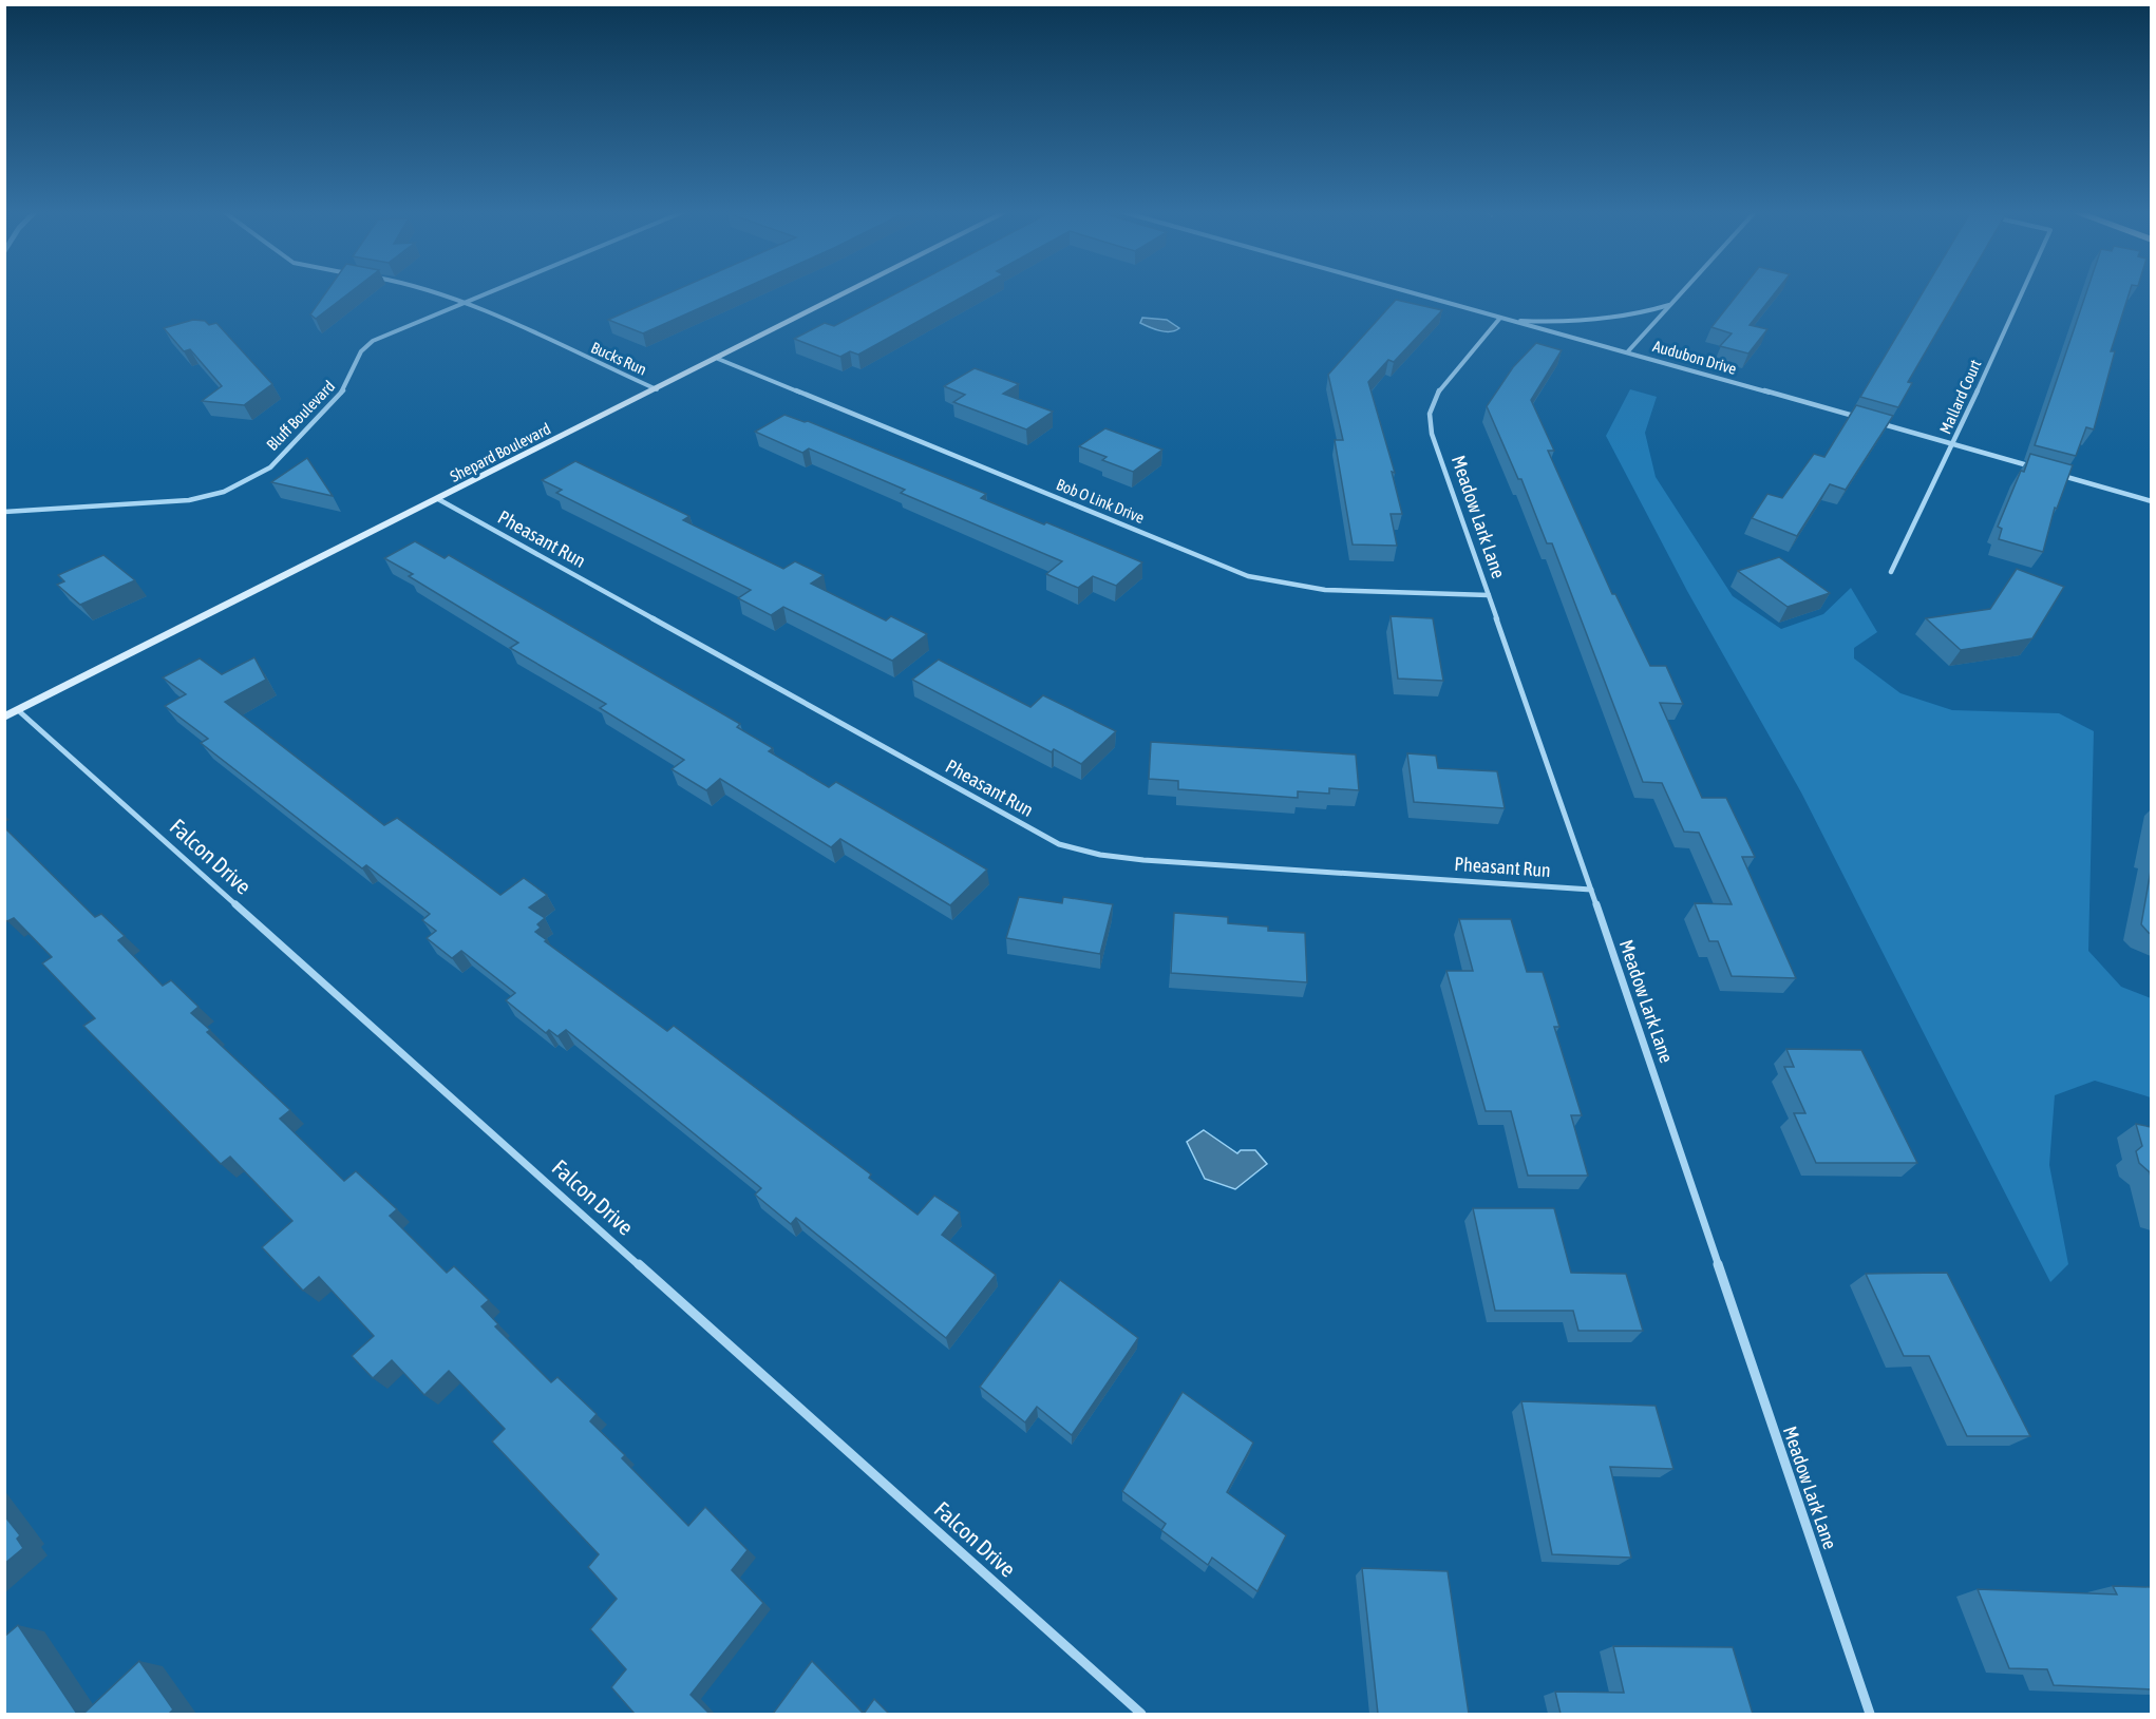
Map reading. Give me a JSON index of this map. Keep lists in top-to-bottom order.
{
  "streets": {
    "street": [
      "Audubon Drive",
      "Bucks Run",
      "Mallard Court",
      "Bluff Boulevard",
      "Shepard Boulevard",
      "Bob O Link Drive",
      "Meadow Lark Lane",
      "Pheasant Run",
      "Falcon Drive"
    ]
  },
  "crossings": [
    ["Audubon Drive", "Mallard Court"],
    ["Audubon Drive", "Meadow Lark Lane"],
    ["Bucks Run", "Bluff Boulevard"],
    ["Bucks Run", "Shepard Boulevard"],
    ["Shepard Boulevard", "Bob O Link Drive"],
    ["Shepard Boulevard", "Pheasant Run"],
    ["Shepard Boulevard", "Falcon Drive"],
    ["Bob O Link Drive", "Meadow Lark Lane"],
    ["Meadow Lark Lane", "Pheasant Run"]
  ]
}
